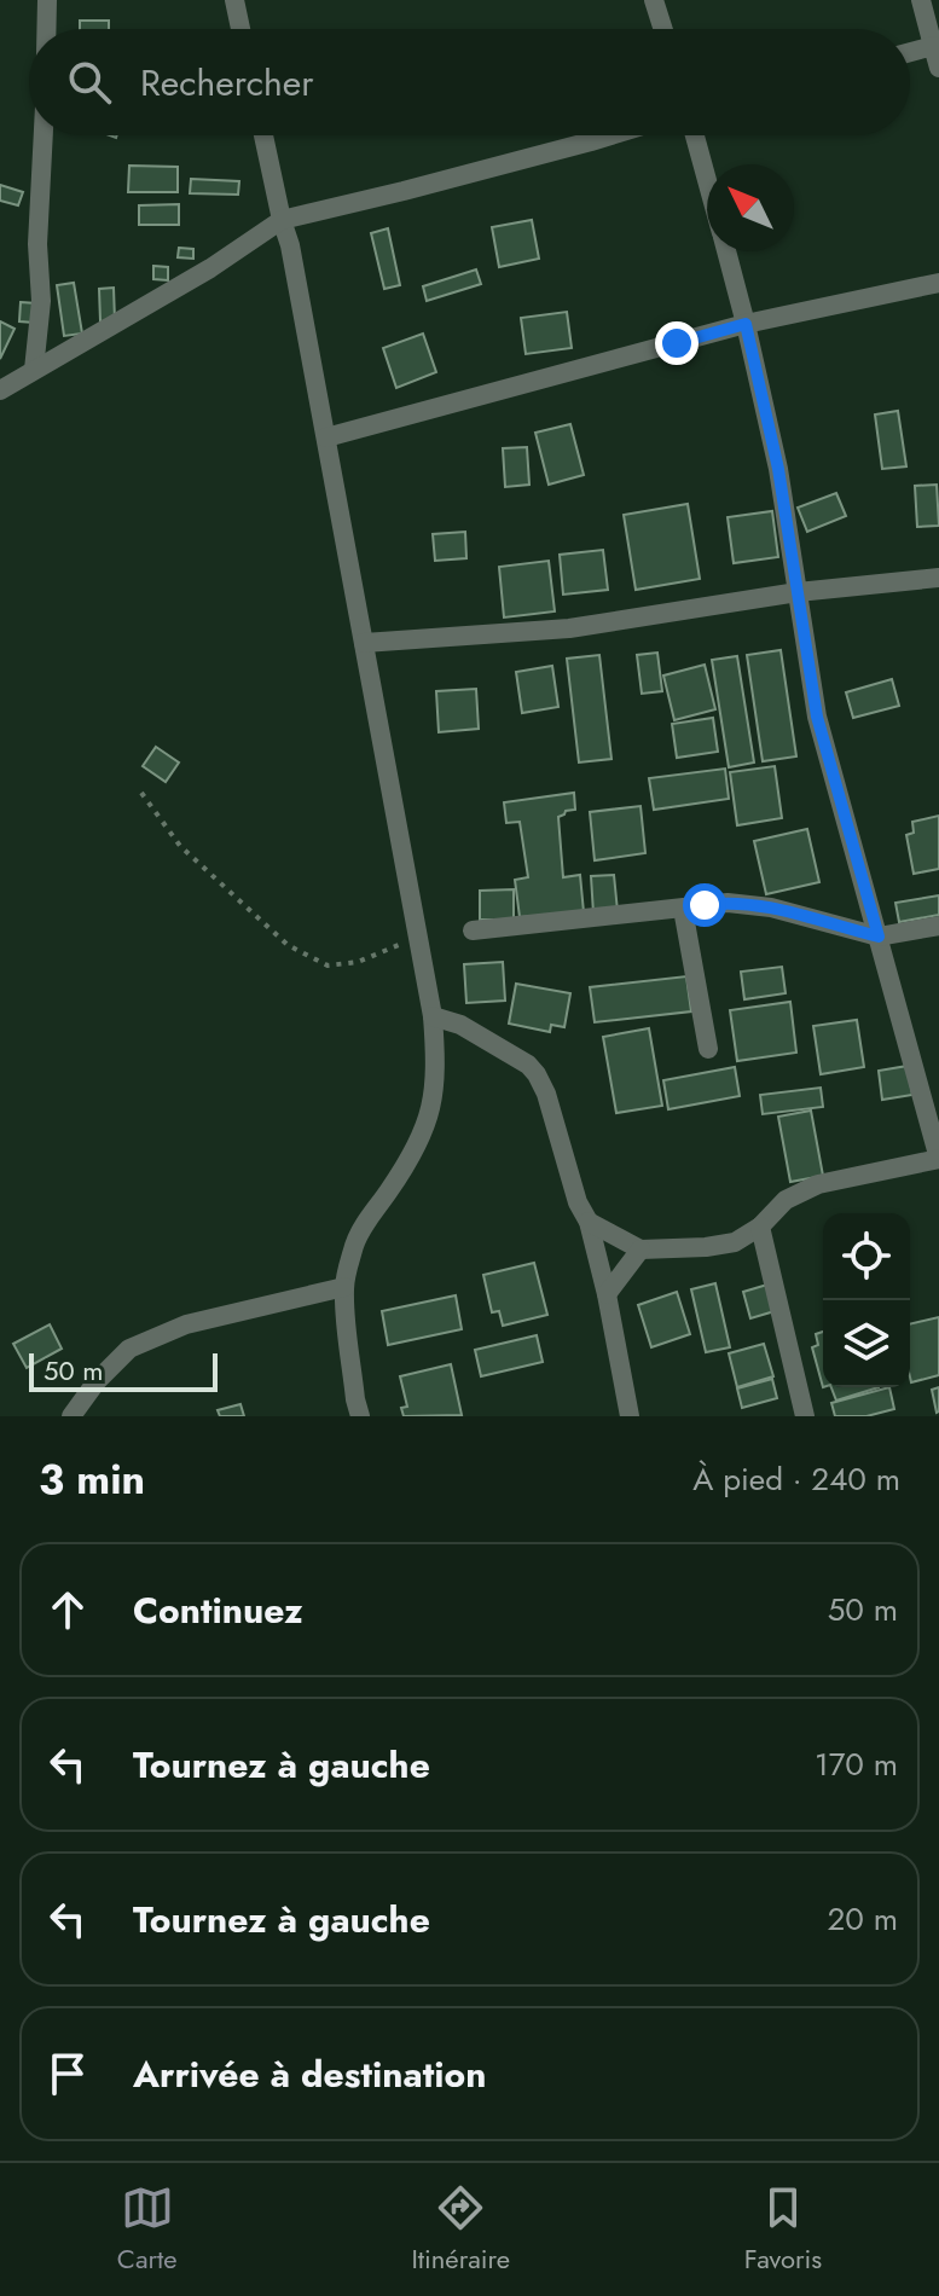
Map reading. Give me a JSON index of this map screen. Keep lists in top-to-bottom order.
{
  "scale_bar": "50 m",
  "north": "top left",
  "page": {
    "search": "Rechercher",
    "scale": "50 m",
    "heading": ["3 min", "À pied · 240 m"],
    "list": [
      ["Continuez", "50 m"],
      ["Tournez à gauche", "170 m"],
      ["Tournez à gauche", "20 m"],
      "Arrivée à destination"
    ],
    "nav": ["Carte", "Itinéraire", "Favoris"]
  }
}
